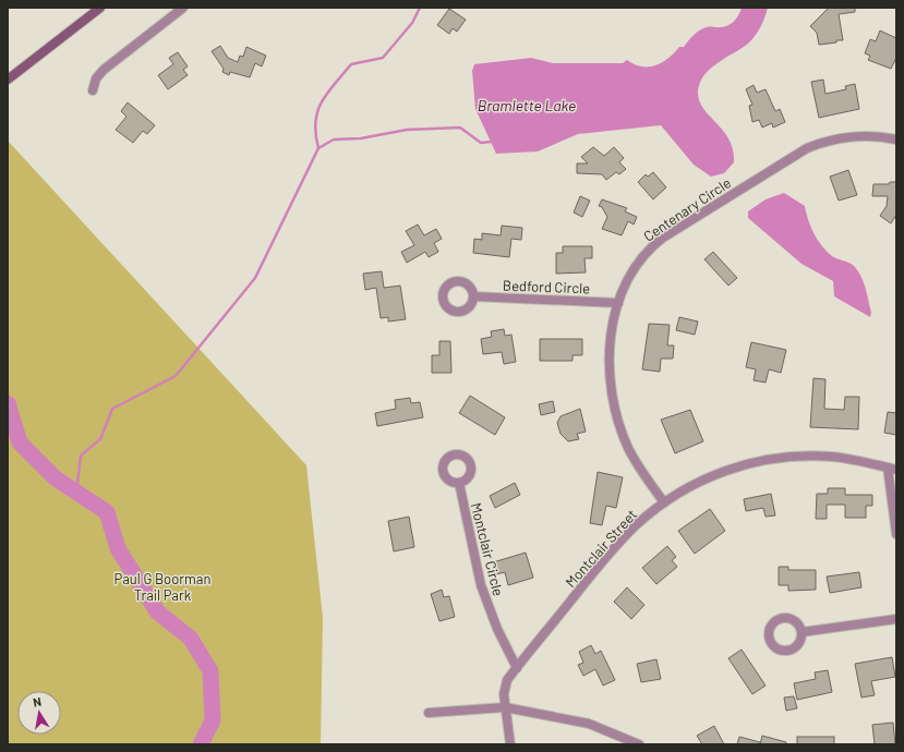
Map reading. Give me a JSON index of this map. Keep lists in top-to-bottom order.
{
  "streets": {
    "street": [
      "Centenary Circle",
      "Bedford Circle",
      "Montclair Street",
      "Montclair Circle"
    ]
  },
  "crossings": [
    ["Centenary Circle", "Bedford Circle"],
    ["Centenary Circle", "Montclair Street"],
    ["Montclair Street", "Montclair Circle"]
  ],
  "water": ["Bramlette Lake"],
  "parks": ["Paul G Boorman Trail Park"],
  "north": "top"
}
